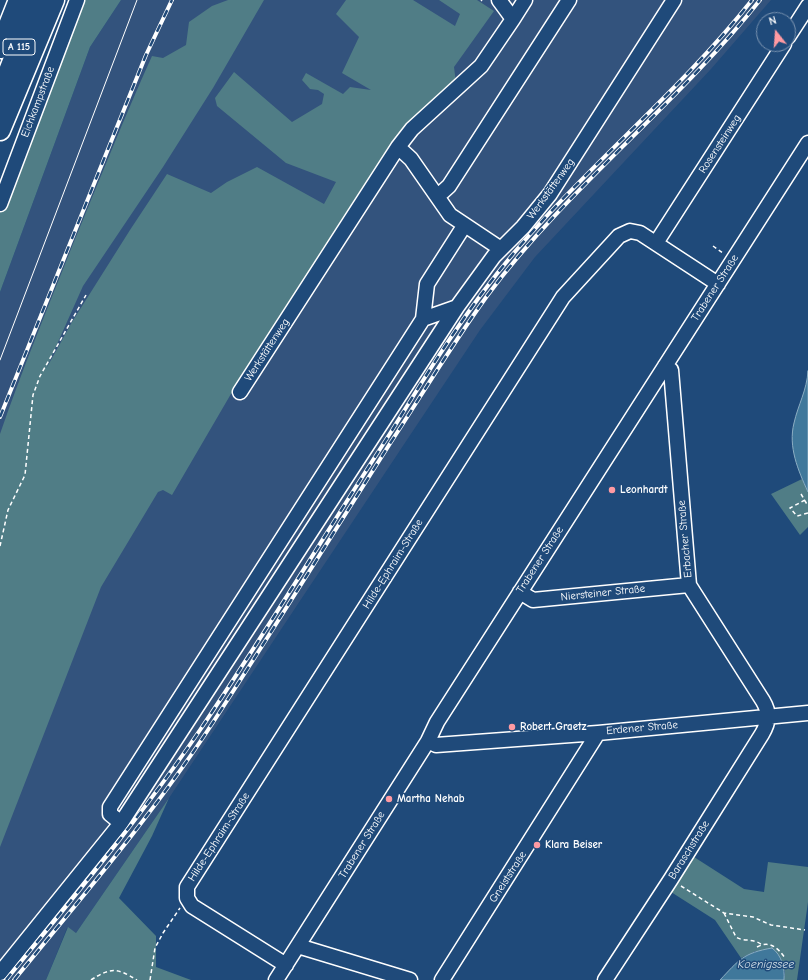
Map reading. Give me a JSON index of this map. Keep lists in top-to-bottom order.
{
  "streets": {
    "highway": ["A 115"],
    "street": [
      "Eichkampstraße",
      "Rosensteinweg",
      "Werkstättenweg",
      "Trabener Straße",
      "Erbacher Straße",
      "Hilde-Ephraim-Straße",
      "Niersteiner Straße",
      "Erdener Straße",
      "Baraschstraße",
      "Gneiststraße"
    ]
  },
  "crossings": [
    ["Rosensteinweg", "Hilde-Ephraim-Straße"],
    ["Trabener Straße", "Erbacher Straße"],
    ["Trabener Straße", "Hilde-Ephraim-Straße"],
    ["Trabener Straße", "Niersteiner Straße"],
    ["Trabener Straße", "Erdener Straße"],
    ["Erbacher Straße", "Niersteiner Straße"],
    ["Erbacher Straße", "Erdener Straße"],
    ["Erbacher Straße", "Baraschstraße"],
    ["Erdener Straße", "Baraschstraße"],
    ["Erdener Straße", "Gneiststraße"]
  ],
  "water": ["Koenigssee"],
  "places": [
    "Leonhardt",
    "Robert Graetz",
    "Martha Nehab",
    "Klara Beiser"
  ],
  "north": "top"
}
